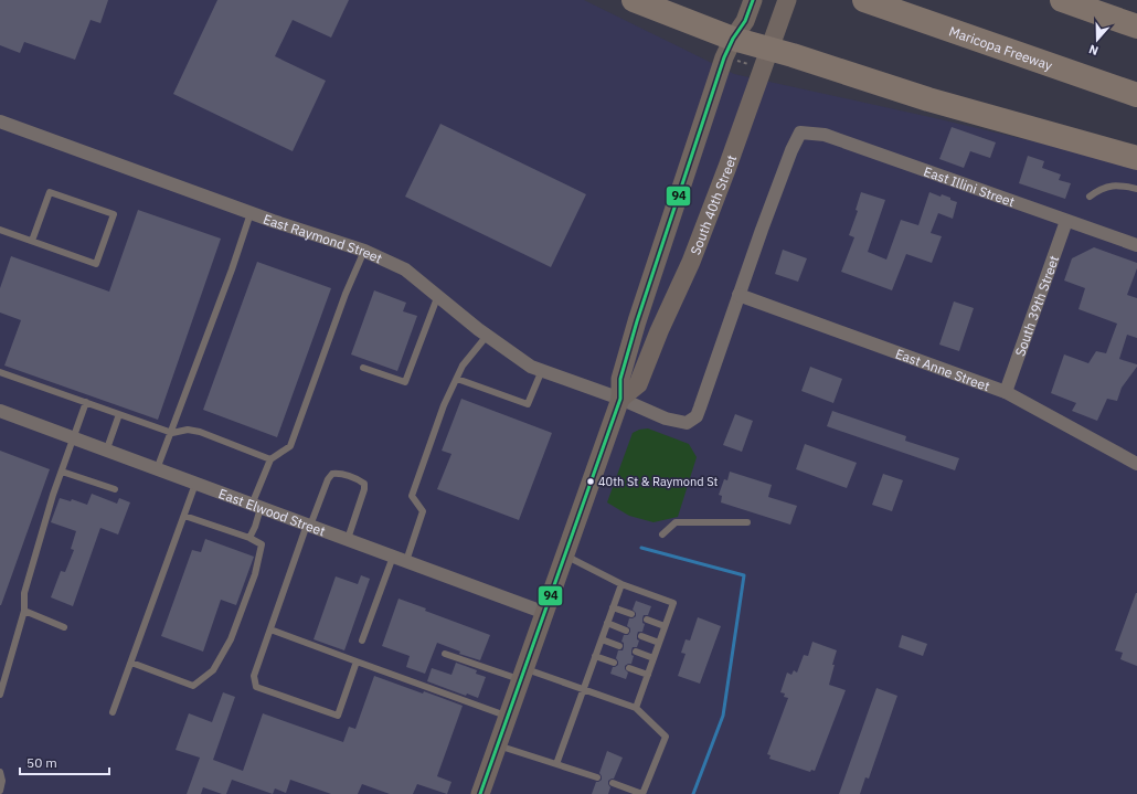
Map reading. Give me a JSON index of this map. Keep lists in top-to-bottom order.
{
  "streets": {
    "highway": ["Maricopa Freeway"],
    "main road": ["South 40th Street"],
    "street": [
      "East Illini Street",
      "East Raymond Street",
      "South 39th Street",
      "East Anne Street",
      "East Elwood Street"
    ]
  },
  "crossings": [
    ["East Illini Street", "South 39th Street"],
    ["East Illini Street", "East Anne Street"],
    ["South 40th Street", "East Raymond Street"],
    ["South 39th Street", "East Anne Street"]
  ],
  "places": ["40th St & Raymond St"],
  "lines": ["transit line 94"],
  "scale_bar": "50 m",
  "north": "bottom"
}
